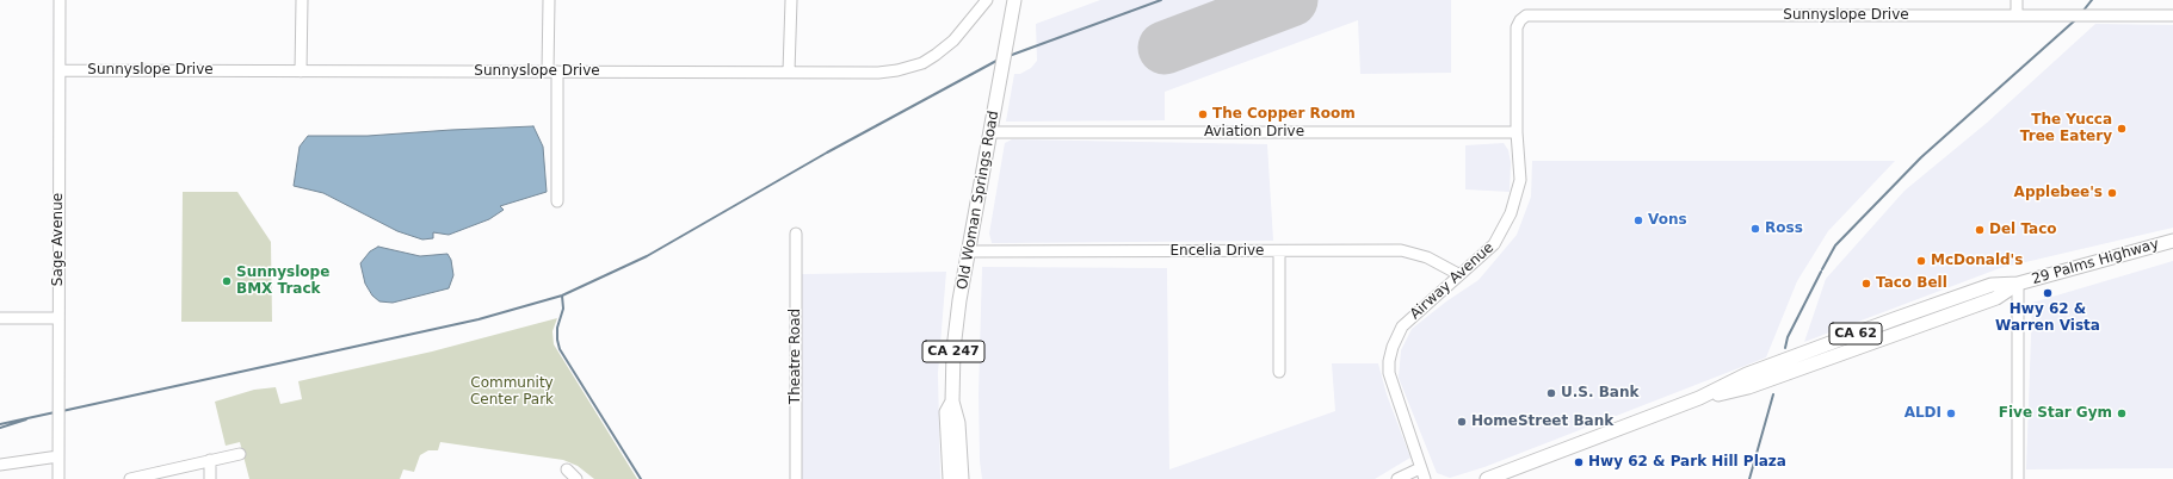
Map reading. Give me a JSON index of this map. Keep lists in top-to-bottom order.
{
  "streets": {
    "main road": [
      "Old Woman Springs Road",
      "29 Palms Highway",
      "CA 62",
      "CA 247"
    ],
    "street": [
      "Sunnyslope Drive",
      "Aviation Drive",
      "Sage Avenue",
      "Encelia Drive",
      "Airway Avenue",
      "Theatre Road"
    ]
  },
  "crossings": [
    ["Sunnyslope Drive", "Sage Avenue"],
    ["Sunnyslope Drive", "Airway Avenue"],
    ["Aviation Drive", "Old Woman Springs Road"],
    ["Aviation Drive", "Airway Avenue"],
    ["Old Woman Springs Road", "Encelia Drive"],
    ["Encelia Drive", "Airway Avenue"]
  ],
  "parks": ["Community Center Park"],
  "places": [
    "The Copper Room",
    "The Yucca Tree Eatery",
    "Applebee's",
    "Vons",
    "Ross",
    "Del Taco",
    "McDonald's",
    "Sunnyslope BMX Track",
    "Taco Bell",
    "Hwy 62 & Warren Vista",
    "U.S. Bank",
    "ALDI",
    "Five Star Gym",
    "HomeStreet Bank",
    "Hwy 62 & Park Hill Plaza"
  ]
}
